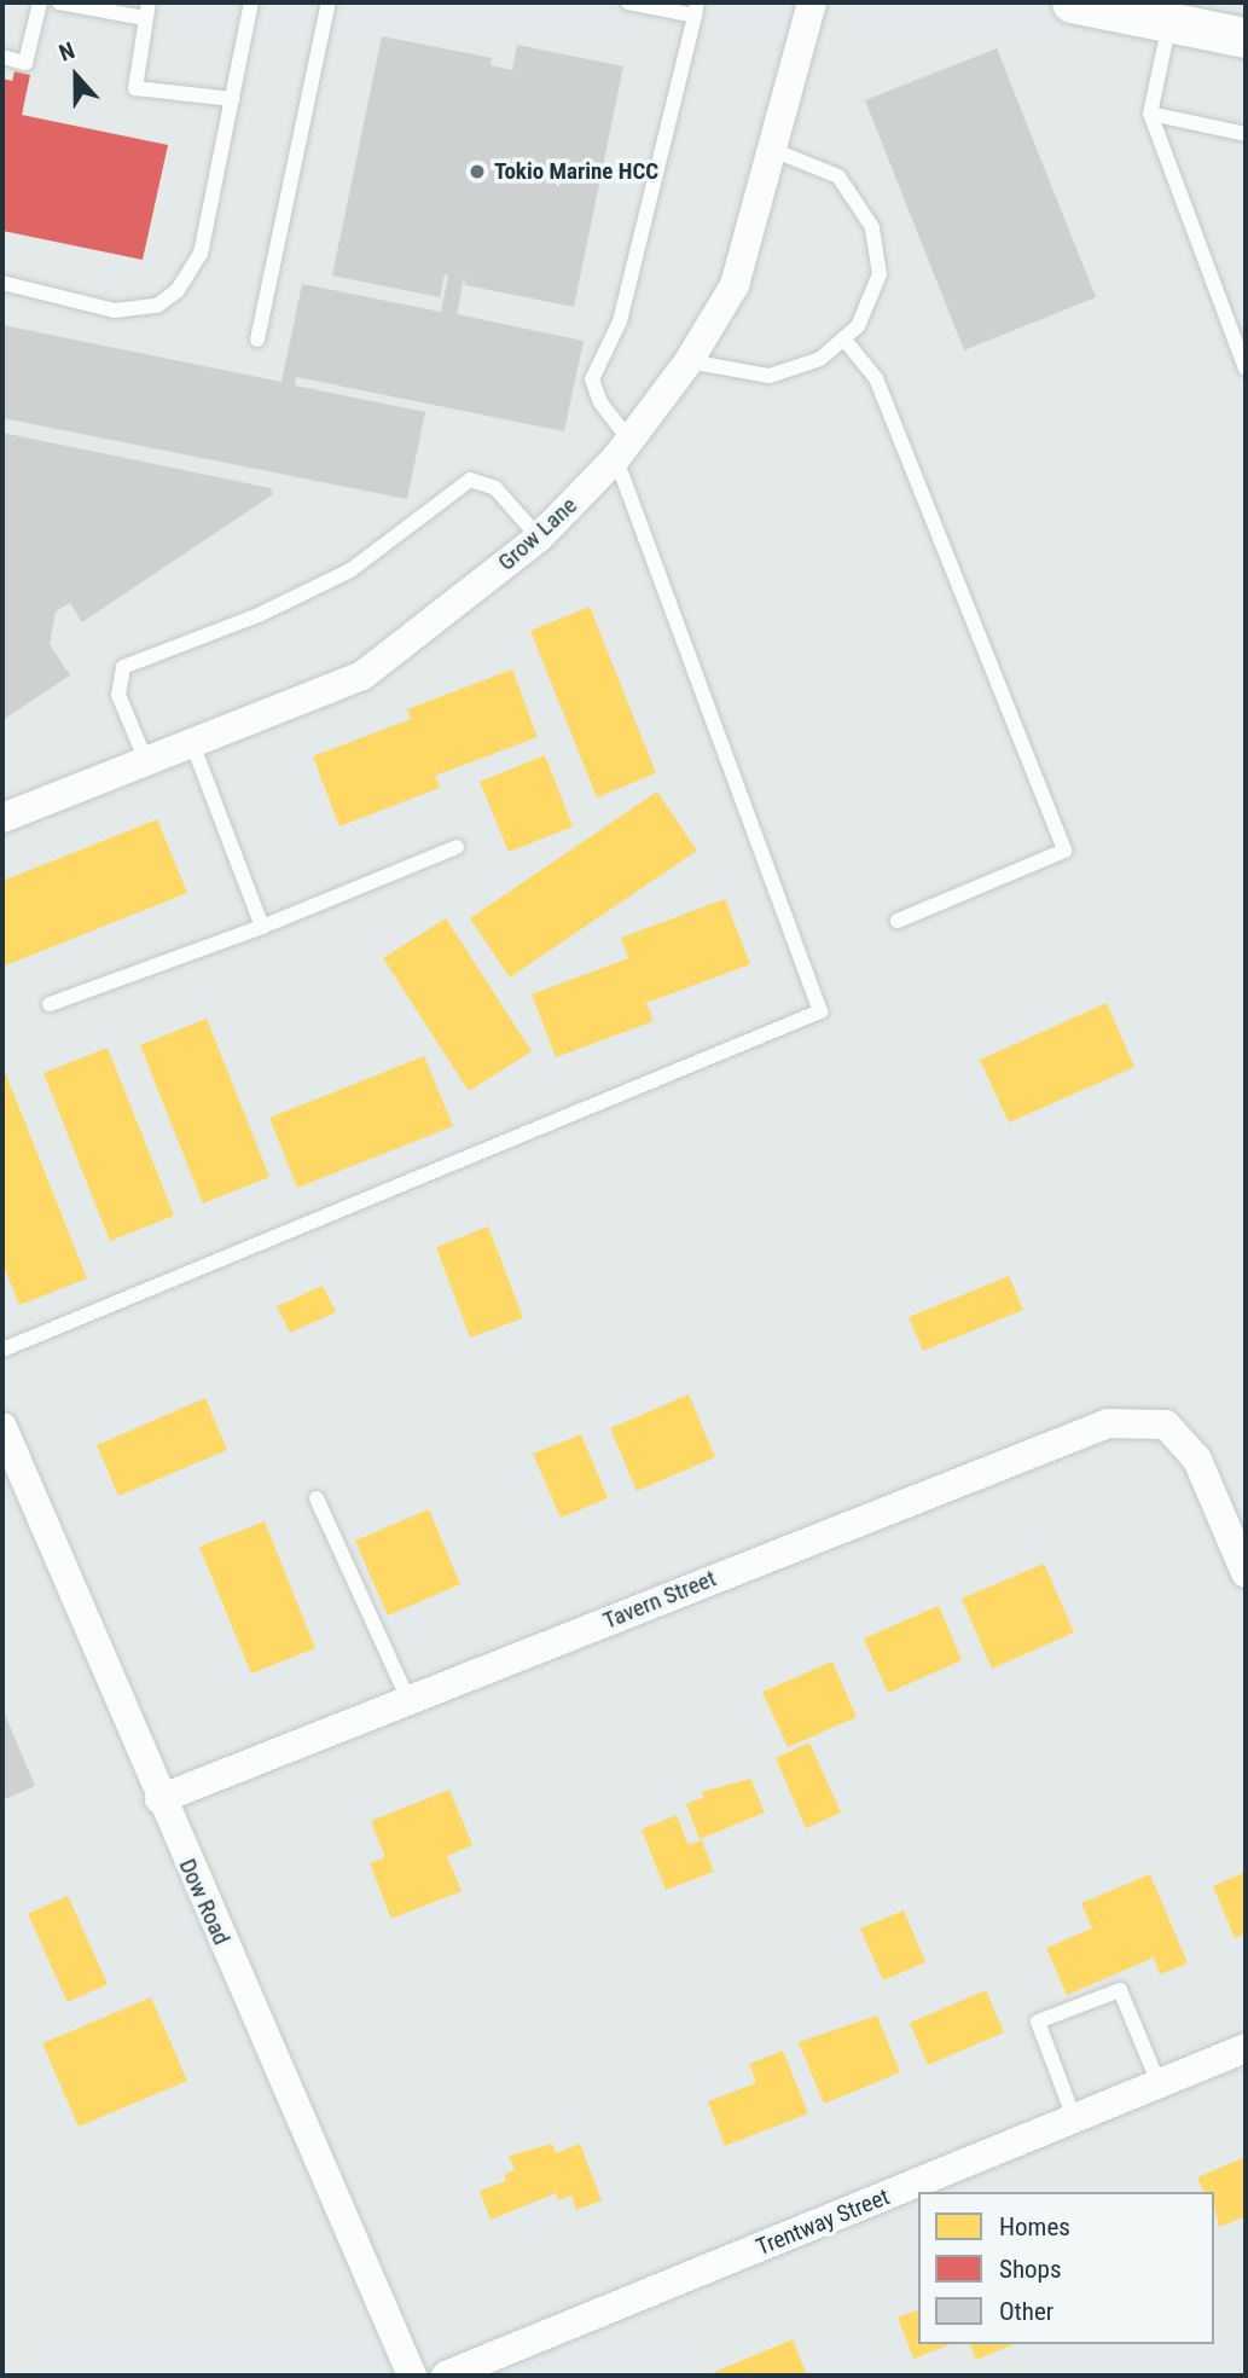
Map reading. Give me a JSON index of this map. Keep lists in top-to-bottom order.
{
  "streets": {
    "street": [
      "Grow Lane",
      "Tavern Street",
      "Dow Road",
      "Trentway Street"
    ]
  },
  "crossings": [
    ["Tavern Street", "Dow Road"]
  ],
  "places": ["Tokio Marine HCC"],
  "legend": ["Homes", "Shops", "Other"],
  "north": "top"
}
